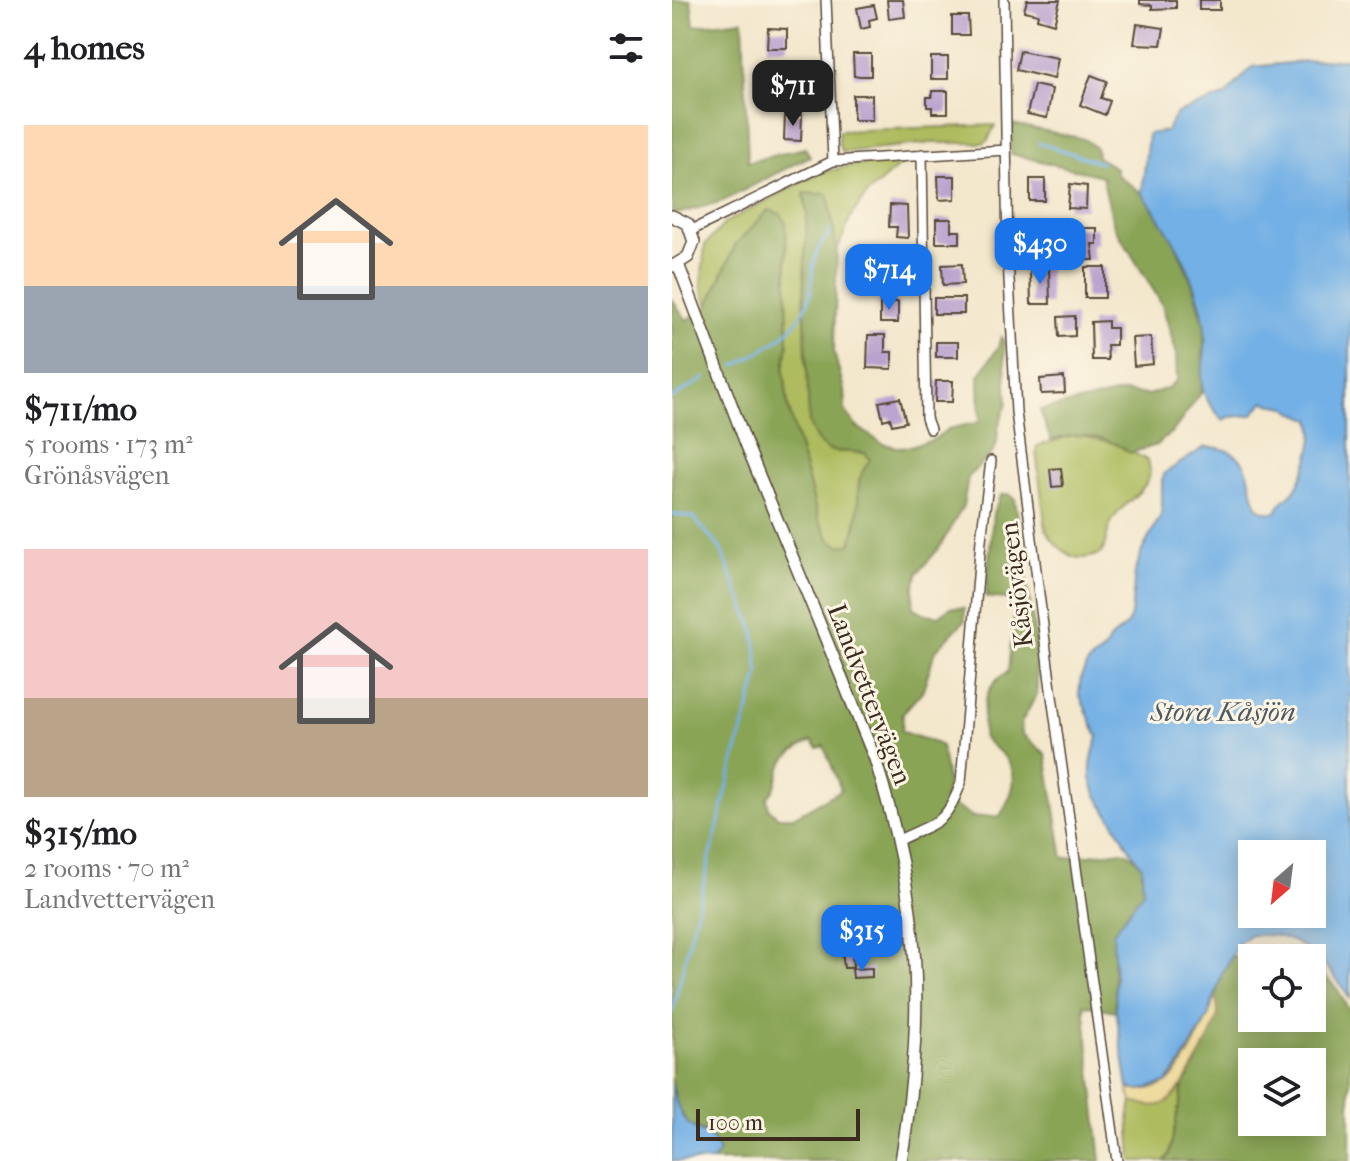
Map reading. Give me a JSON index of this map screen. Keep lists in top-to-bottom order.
{
  "streets": {
    "street": ["Kåsjövägen", "Landvettervägen"]
  },
  "water": ["Stora Kåsjön"],
  "scale_bar": "100 m",
  "north": "bottom left",
  "page": {
    "heading": "4 homes",
    "price": [
      "$711",
      "$430",
      "$714",
      "$315"
    ],
    "list": [
      {
        "name": "$711/mo",
        "note": "5 rooms · 173 m² · Grönåsvägen"
      },
      {
        "name": "$315/mo",
        "note": "2 rooms · 70 m² · Landvettervägen"
      }
    ],
    "scale": "100 m"
  }
}
